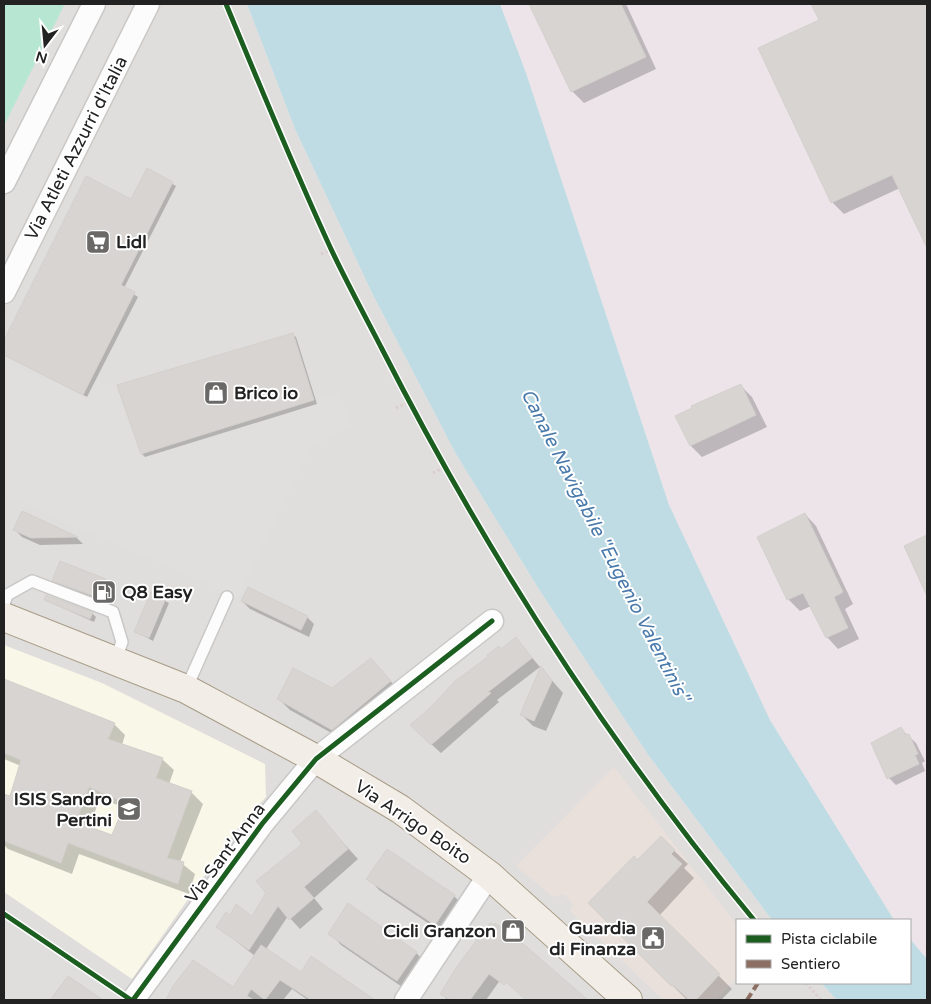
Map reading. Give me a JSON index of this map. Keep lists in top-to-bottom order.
{
  "streets": {
    "main road": ["Via Arrigo Boito"],
    "street": ["Via Atleti Azzurri d'Italia", "Via Sant'Anna"]
  },
  "crossings": [
    ["Via Arrigo Boito", "Via Sant'Anna"]
  ],
  "water": ["Canale Navigabile \"Eugenio Valentinis\""],
  "places": {
    "supermarket": ["Lidl"],
    "shop": ["Brico io", "Cicli Granzon"],
    "fuel station": ["Q8 Easy"],
    "school or university": ["ISIS Sandro Pertini"],
    "public building": ["Guardia di Finanza"]
  },
  "legend": ["Pista ciclabile", "Sentiero"],
  "north": "bottom"
}
